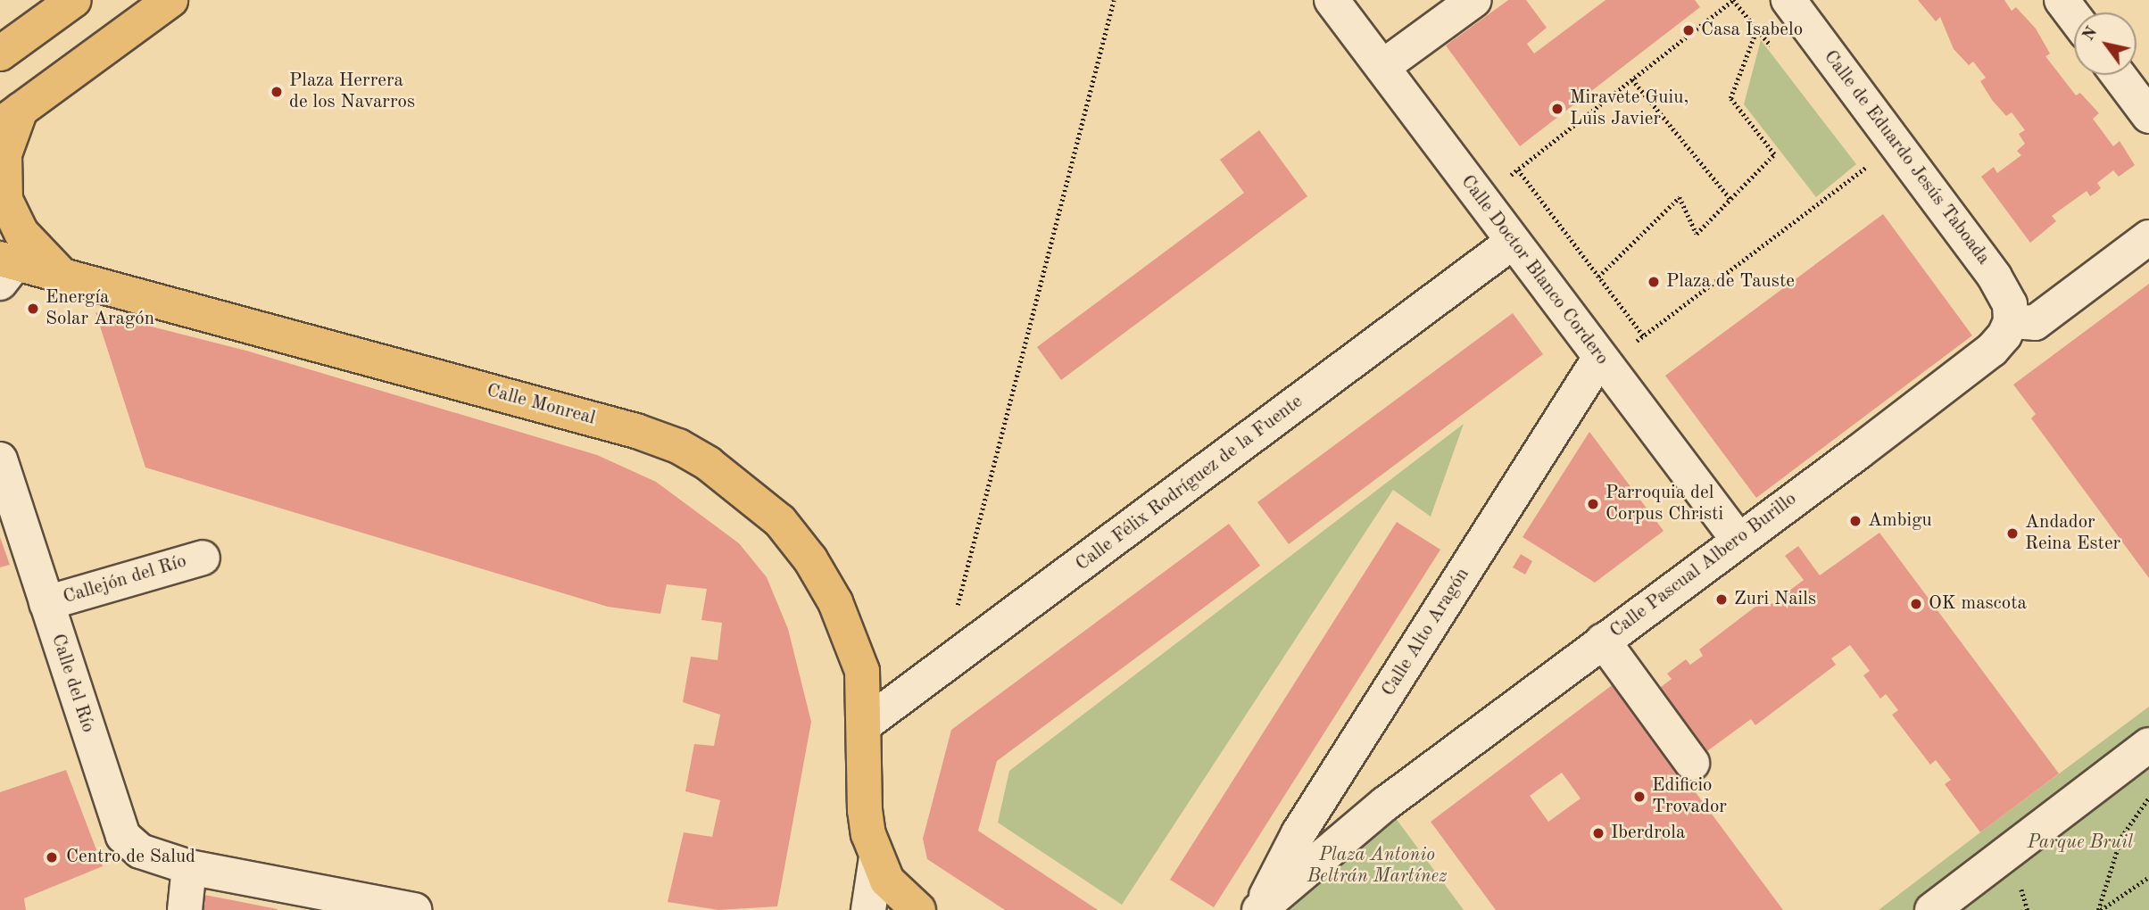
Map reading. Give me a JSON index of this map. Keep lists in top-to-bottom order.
{
  "streets": {
    "main road": ["Calle Monreal"],
    "street": [
      "Calle de Eduardo Jesús Taboada",
      "Calle Doctor Blanco Cordero",
      "Calle Félix Rodríguez de la Fuente",
      "Calle Pascual Albero Burillo",
      "Callejón del Río",
      "Calle Alto Aragón",
      "Calle del Río"
    ]
  },
  "crossings": [
    ["Calle de Eduardo Jesús Taboada", "Calle Pascual Albero Burillo"],
    ["Calle Doctor Blanco Cordero", "Calle Félix Rodríguez de la Fuente"],
    ["Calle Doctor Blanco Cordero", "Calle Pascual Albero Burillo"],
    ["Calle Doctor Blanco Cordero", "Calle Alto Aragón"],
    ["Calle Monreal", "Calle Félix Rodríguez de la Fuente"],
    ["Calle Pascual Albero Burillo", "Calle Alto Aragón"],
    ["Callejón del Río", "Calle del Río"]
  ],
  "parks": ["Parque Bruil", "Plaza Antonio Beltrán Martínez"],
  "places": [
    "Casa Isabelo",
    "Plaza Herrera de los Navarros",
    "Miravete Guiu, Luis Javier",
    "Plaza de Tauste",
    "Energía Solar Aragón",
    "Parroquia del Corpus Christi",
    "Ambigu",
    "Andador Reina Ester",
    "Zuri Nails",
    "OK mascota",
    "Edificio Trovador",
    "Iberdrola",
    "Centro de Salud"
  ],
  "north": "top left"
}
